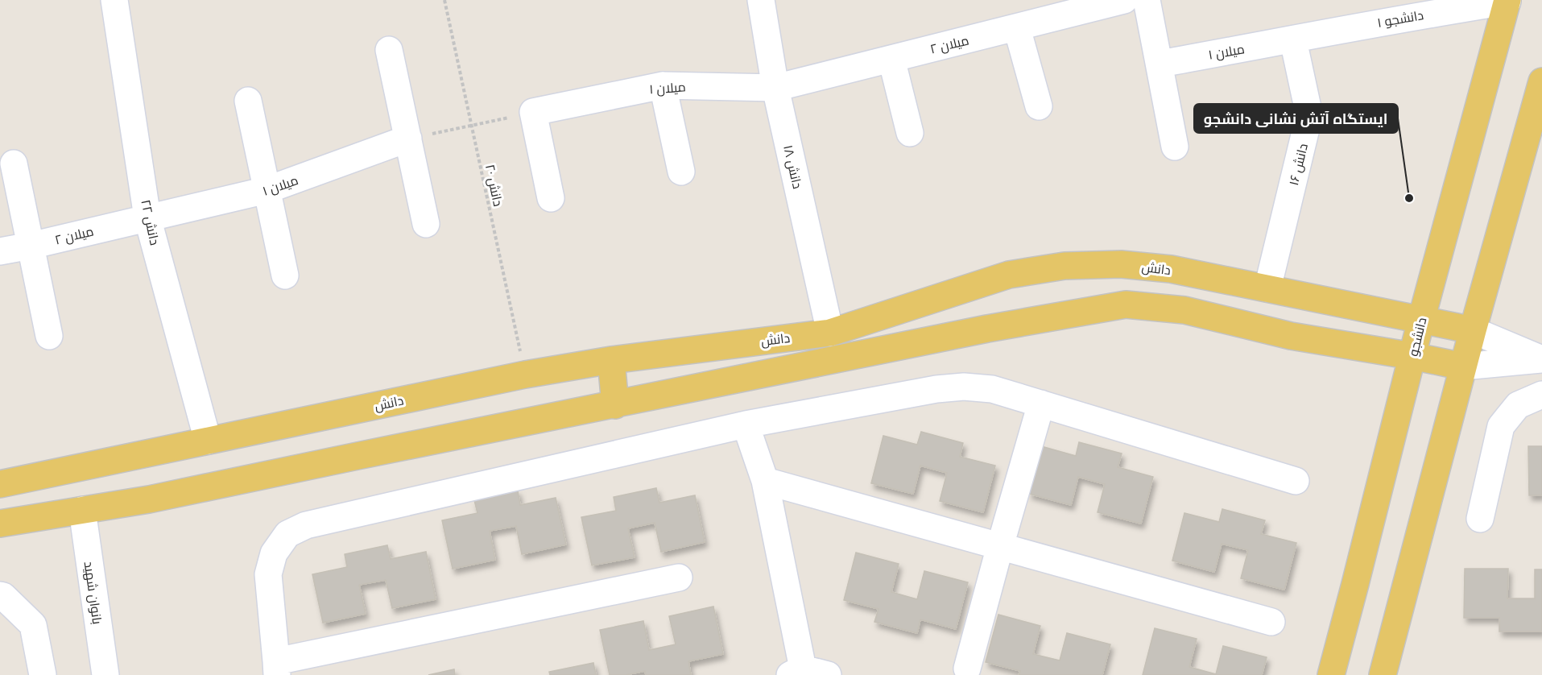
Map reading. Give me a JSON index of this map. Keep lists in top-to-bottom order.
{
  "streets": {
    "main road": ["دانش", "دانشجو"],
    "street": [
      "دانشجو ۱",
      "میلان ۲",
      "میلان ۱",
      "دانش ۱۶",
      "دانش ۱۸",
      "دانش ۲۲",
      "بانوان شهید"
    ],
    "path": ["دانش ۲۰"]
  },
  "crossings": [
    ["دانشجو ۱", "میلان ۱"],
    ["دانشجو ۱", "دانش ۱۶"],
    ["دانشجو ۱", "دانشجو"],
    ["میلان ۲", "میلان ۱"],
    ["میلان ۲", "دانش ۱۸"],
    ["میلان ۲", "دانش ۲۲"],
    ["میلان ۱", "دانش ۱۶"],
    ["میلان ۱", "دانش ۱۸"],
    ["میلان ۱", "دانش ۲۲"],
    ["دانش ۱۶", "دانش"],
    ["دانش ۱۸", "دانش"],
    ["دانش ۲۰", "دانش"],
    ["دانش ۲۲", "دانش"],
    ["دانش", "دانشجو"],
    ["دانش", "بانوان شهید"]
  ],
  "places": ["ایستگاه آتش نشانی دانشجو"]
}
